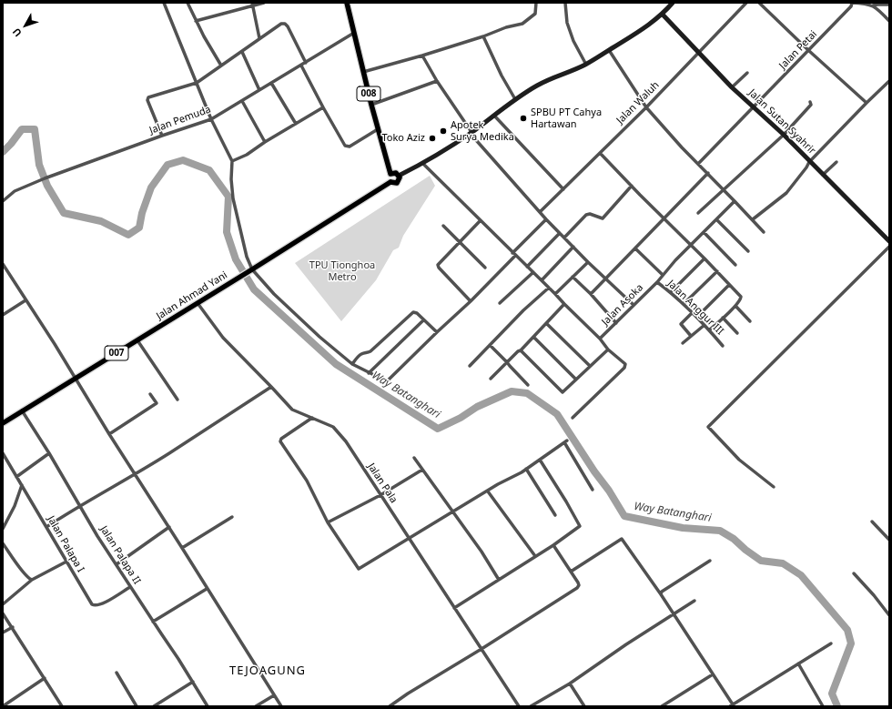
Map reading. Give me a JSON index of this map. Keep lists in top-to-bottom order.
{
  "streets": {
    "main road": ["008", "Jalan Ahmad Yani", "007"],
    "street": [
      "Jalan Petai",
      "Jalan Waluh",
      "Jalan Pemuda",
      "Jalan Sutan Syahrir",
      "Jalan Asoka",
      "Jalan Anggur III",
      "Jalan Pala",
      "Jalan Palapa I",
      "Jalan Palapa II"
    ]
  },
  "crossings": [
    ["Jalan Petai", "Jalan Sutan Syahrir"],
    ["008", "Jalan Pemuda"],
    ["008", "Jalan Ahmad Yani"],
    ["Jalan Waluh", "Jalan Sutan Syahrir"],
    ["Jalan Ahmad Yani", "Jalan Pala"],
    ["Jalan Ahmad Yani", "Jalan Palapa II"],
    ["Jalan Asoka", "Jalan Anggur III"],
    ["Jalan Palapa I", "Jalan Palapa II"]
  ],
  "districts": ["TEJOAGUNG"],
  "water": ["Way Batanghari"],
  "parks": ["TPU Tionghoa Metro"],
  "places": ["SPBU PT Cahya Hartawan", "Apotek Surya Medika", "Toko Aziz"],
  "north": "bottom left"
}
